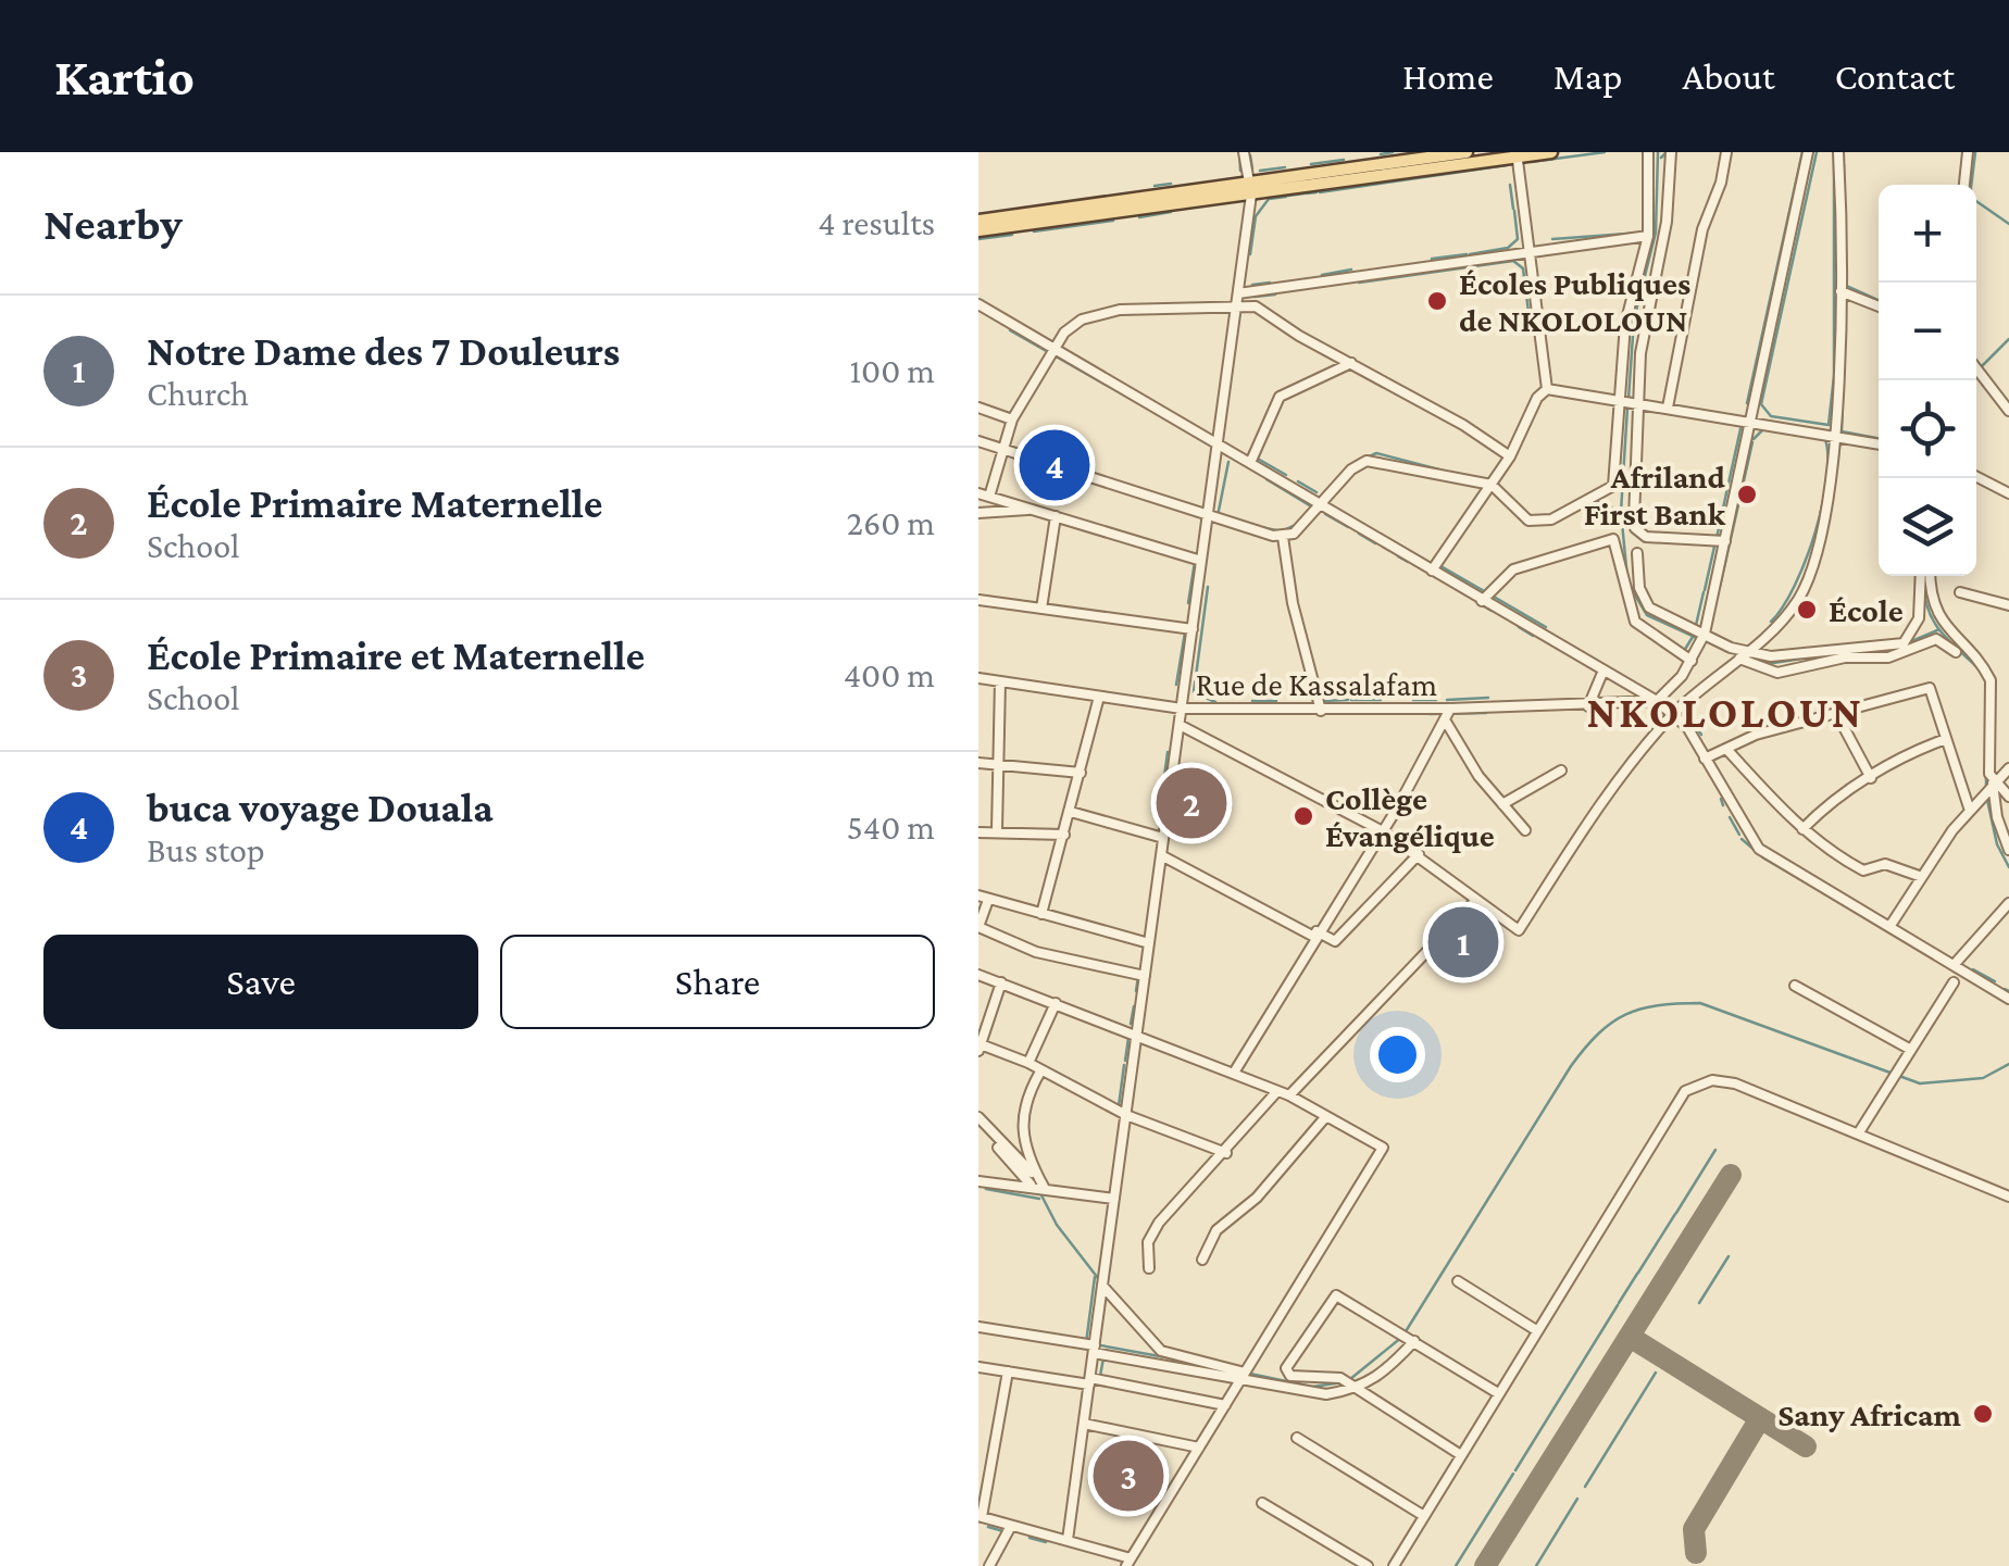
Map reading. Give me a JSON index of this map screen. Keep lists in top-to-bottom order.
{
  "streets": {
    "street": ["Rue de Kassalafam"]
  },
  "districts": ["NKOLOLOUN"],
  "places": [
    "Écoles Publiques de NKOLOLOUN",
    "Afriland First Bank",
    "École",
    "Collège Évangélique",
    "Sany Africam"
  ],
  "page": {
    "header": "Kartio",
    "nav": [
      "Home",
      "Map",
      "About",
      "Contact"
    ],
    "heading": ["Nearby", "4 results"],
    "map_buttons": ["+", "−"],
    "list": [
      {
        "mark": "1",
        "name": "Notre Dame des 7 Douleurs",
        "note": "Church",
        "value": "100 m"
      },
      {
        "mark": "2",
        "name": "École Primaire Maternelle",
        "note": "School",
        "value": "260 m"
      },
      {
        "mark": "3",
        "name": "École Primaire et Maternelle",
        "note": "School",
        "value": "400 m"
      },
      {
        "mark": "4",
        "name": "buca voyage Douala",
        "note": "Bus stop",
        "value": "540 m"
      }
    ],
    "pins": [
      "4",
      "2",
      "1",
      "3"
    ],
    "buttons": ["Save", "Share"]
  }
}
